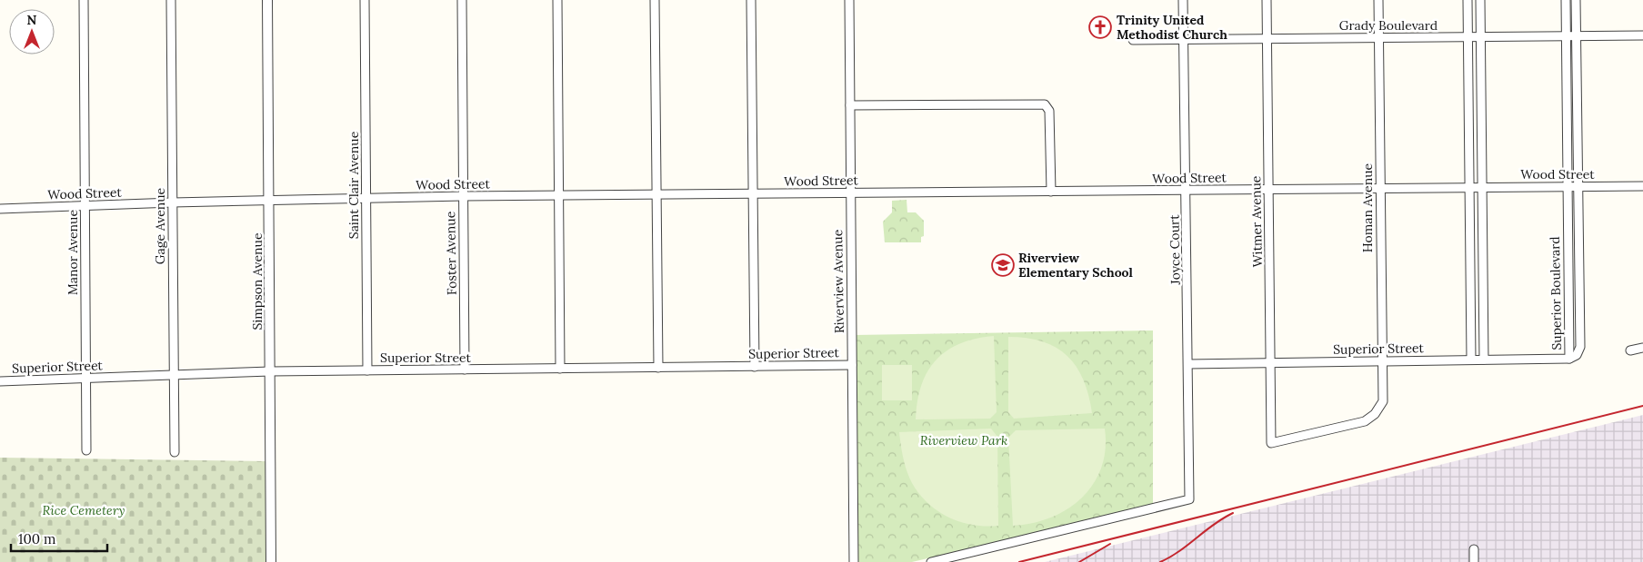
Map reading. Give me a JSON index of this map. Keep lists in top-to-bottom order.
{
  "streets": {
    "street": [
      "Grady Boulevard",
      "Wood Street",
      "Saint Clair Avenue",
      "Homan Avenue",
      "Witmer Avenue",
      "Gage Avenue",
      "Joyce Court",
      "Manor Avenue",
      "Foster Avenue",
      "Simpson Avenue",
      "Riverview Avenue",
      "Superior Boulevard",
      "Superior Street"
    ]
  },
  "crossings": [
    ["Grady Boulevard", "Homan Avenue"],
    ["Grady Boulevard", "Witmer Avenue"],
    ["Grady Boulevard", "Joyce Court"],
    ["Grady Boulevard", "Superior Boulevard"],
    ["Wood Street", "Saint Clair Avenue"],
    ["Wood Street", "Homan Avenue"],
    ["Wood Street", "Witmer Avenue"],
    ["Wood Street", "Gage Avenue"],
    ["Wood Street", "Joyce Court"],
    ["Wood Street", "Manor Avenue"],
    ["Wood Street", "Foster Avenue"],
    ["Wood Street", "Simpson Avenue"],
    ["Wood Street", "Riverview Avenue"],
    ["Wood Street", "Superior Boulevard"],
    ["Saint Clair Avenue", "Superior Street"],
    ["Homan Avenue", "Witmer Avenue"],
    ["Homan Avenue", "Superior Street"],
    ["Witmer Avenue", "Superior Street"],
    ["Gage Avenue", "Superior Street"],
    ["Joyce Court", "Superior Street"],
    ["Manor Avenue", "Superior Street"],
    ["Foster Avenue", "Superior Street"],
    ["Simpson Avenue", "Superior Street"],
    ["Riverview Avenue", "Superior Street"],
    ["Superior Boulevard", "Superior Street"]
  ],
  "parks": ["Riverview Park", "Rice Cemetery"],
  "places": {
    "church": ["Trinity United Methodist Church"],
    "school or university": ["Riverview Elementary School"]
  },
  "scale_bar": "100 m",
  "north": "top"
}
